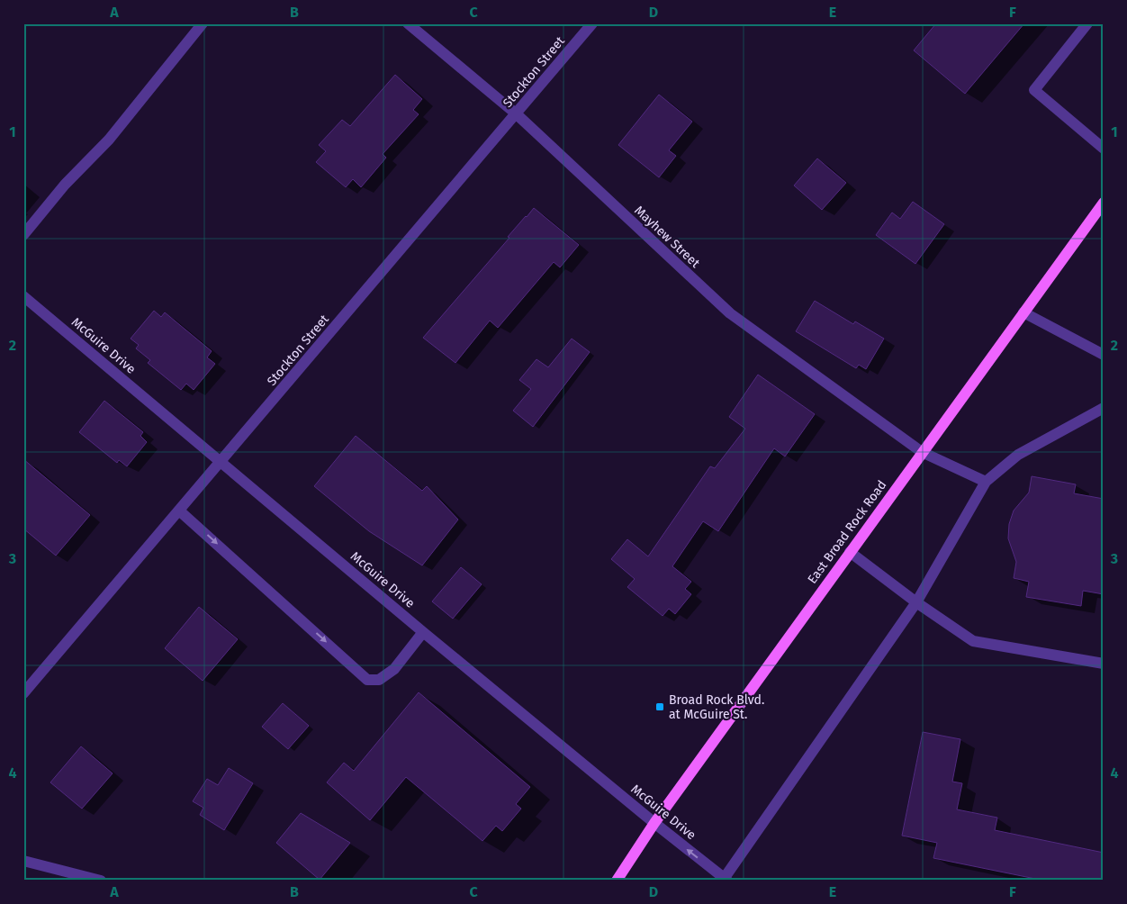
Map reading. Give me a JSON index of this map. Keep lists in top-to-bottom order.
{
  "streets": {
    "main road": ["East Broad Rock Road"],
    "street": ["Stockton Street", "Mayhew Street", "McGuire Drive"]
  },
  "crossings": [
    ["Stockton Street", "Mayhew Street"],
    ["Stockton Street", "McGuire Drive"],
    ["Mayhew Street", "East Broad Rock Road"],
    ["McGuire Drive", "East Broad Rock Road"]
  ],
  "places": {
    "transit": ["Broad Rock Blvd. at McGuire St."]
  },
  "grid": {
    "columns": [
      "A",
      "B",
      "C",
      "D",
      "E",
      "F"
    ],
    "rows": [
      "1",
      "2",
      "3",
      "4"
    ]
  }
}
